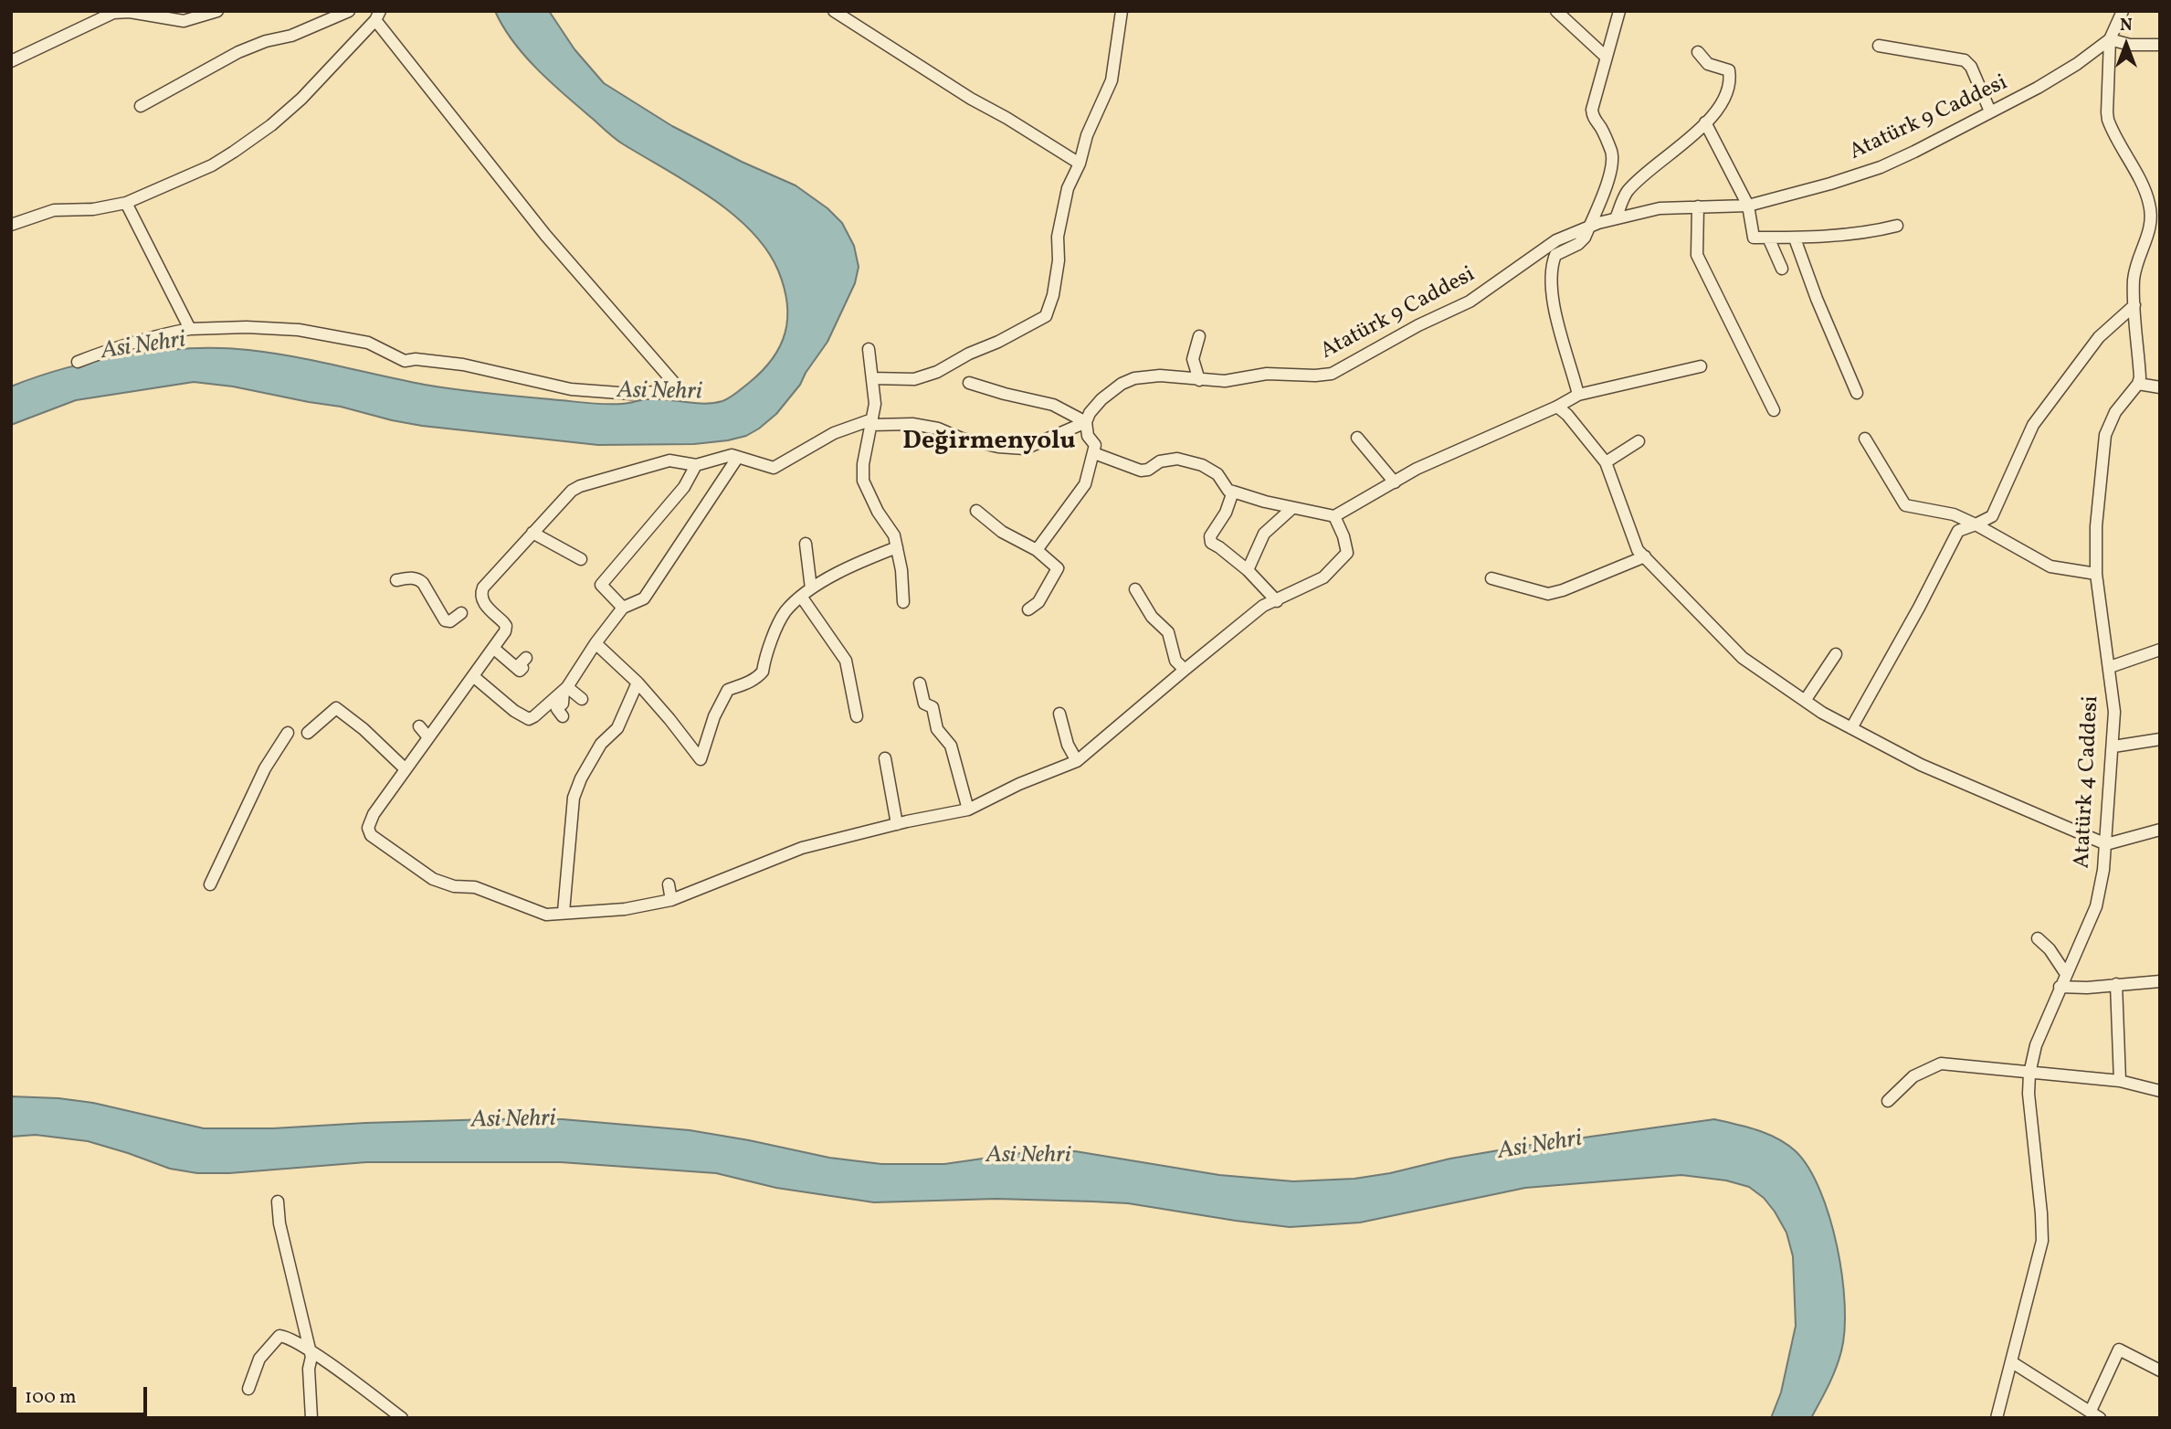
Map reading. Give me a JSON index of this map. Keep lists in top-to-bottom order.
{
  "streets": {
    "street": ["Atatürk 9 Caddesi", "Atatürk 4 Caddesi"]
  },
  "districts": ["Değirmenyolu"],
  "water": ["Asi Nehri"],
  "scale_bar": "100 m",
  "north": "top"
}
